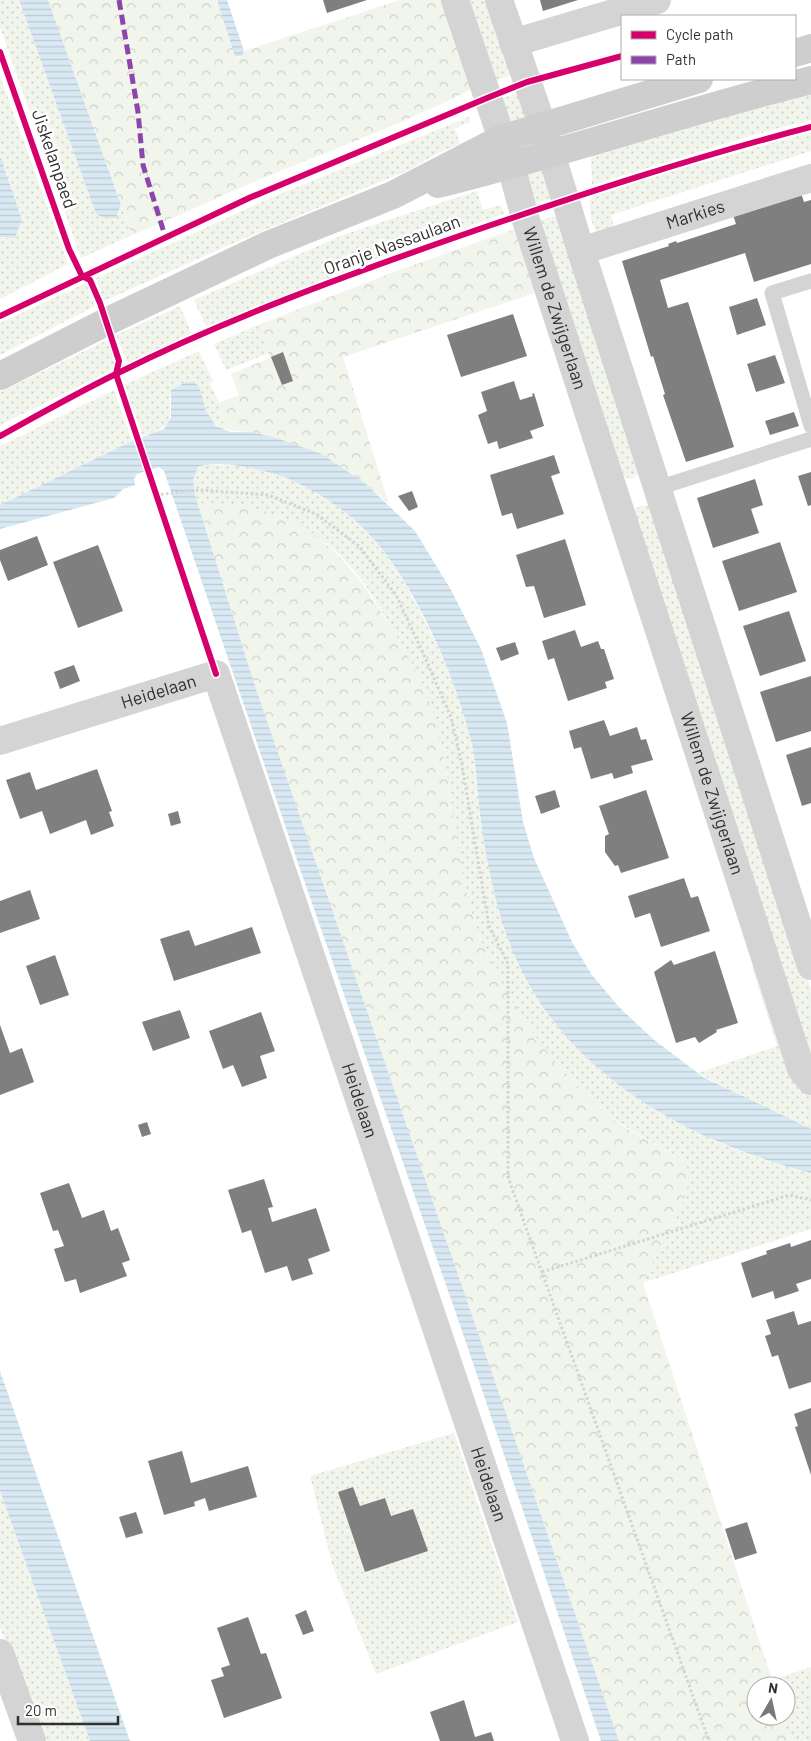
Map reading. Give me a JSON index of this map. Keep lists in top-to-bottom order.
{
  "streets": {
    "street": ["Markies", "Willem de Zwijgerlaan", "Heidelaan"],
    "cycle path": ["Jiskelanpaed", "Oranje Nassaulaan"]
  },
  "legend": ["Cycle path", "Path"],
  "scale_bar": "20 m",
  "north": "top"
}
